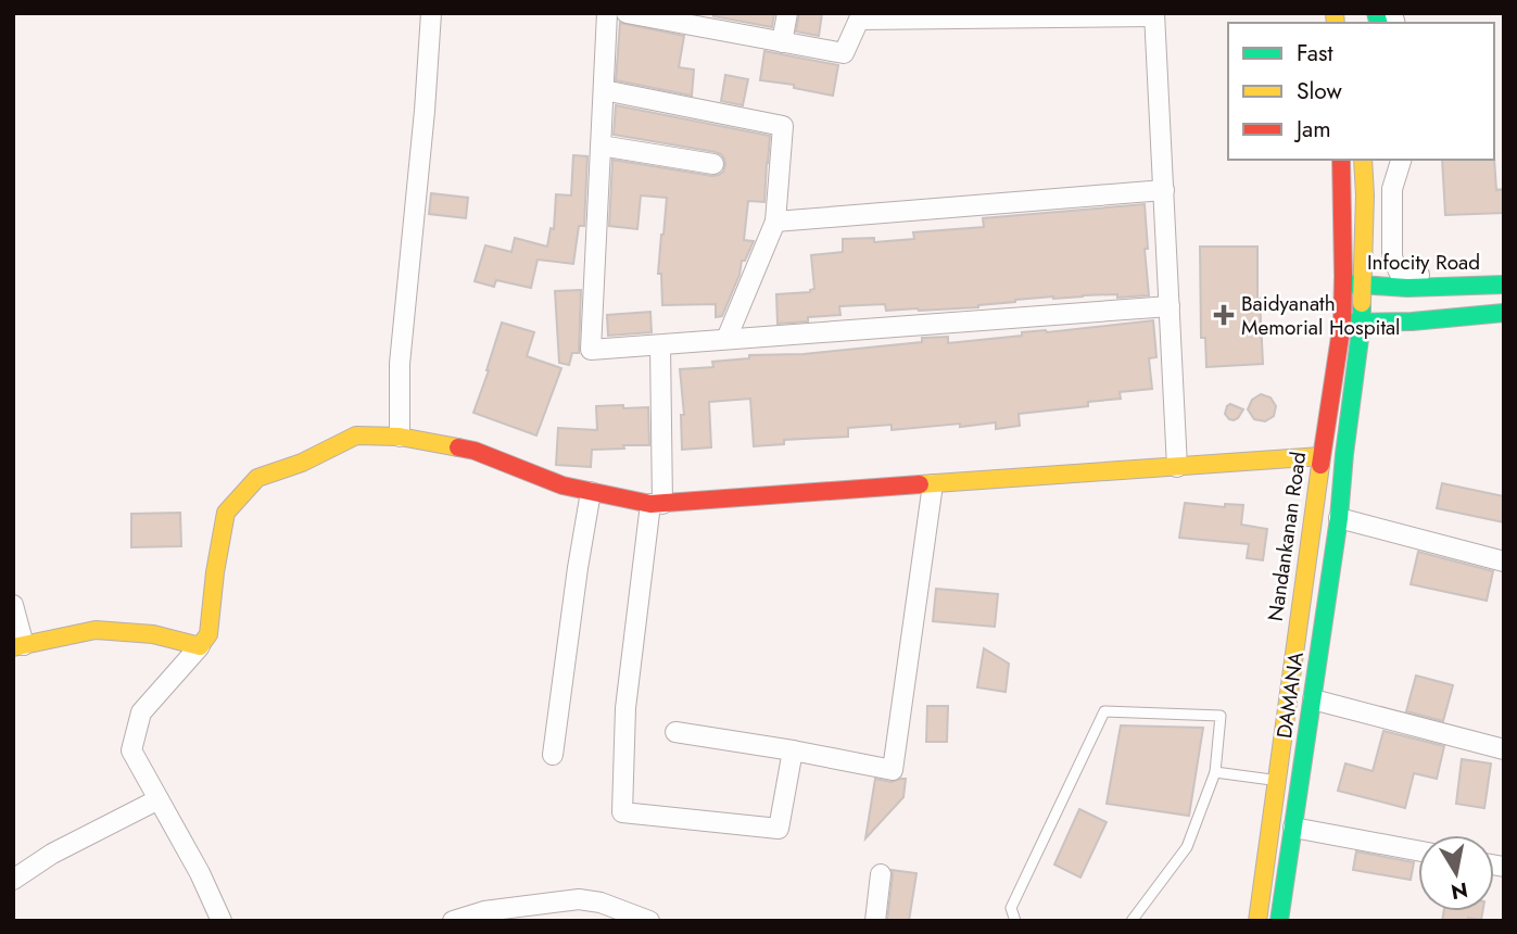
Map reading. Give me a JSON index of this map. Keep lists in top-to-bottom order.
{
  "streets": {
    "main road": ["Infocity Road", "Nandankanan Road", "DAMANA"]
  },
  "crossings": [
    ["Infocity Road", "Nandankanan Road"],
    ["Infocity Road", "DAMANA"]
  ],
  "places": {
    "health": ["Baidyanath Memorial Hospital"]
  },
  "legend": ["Fast", "Slow", "Jam"],
  "north": "bottom"
}
